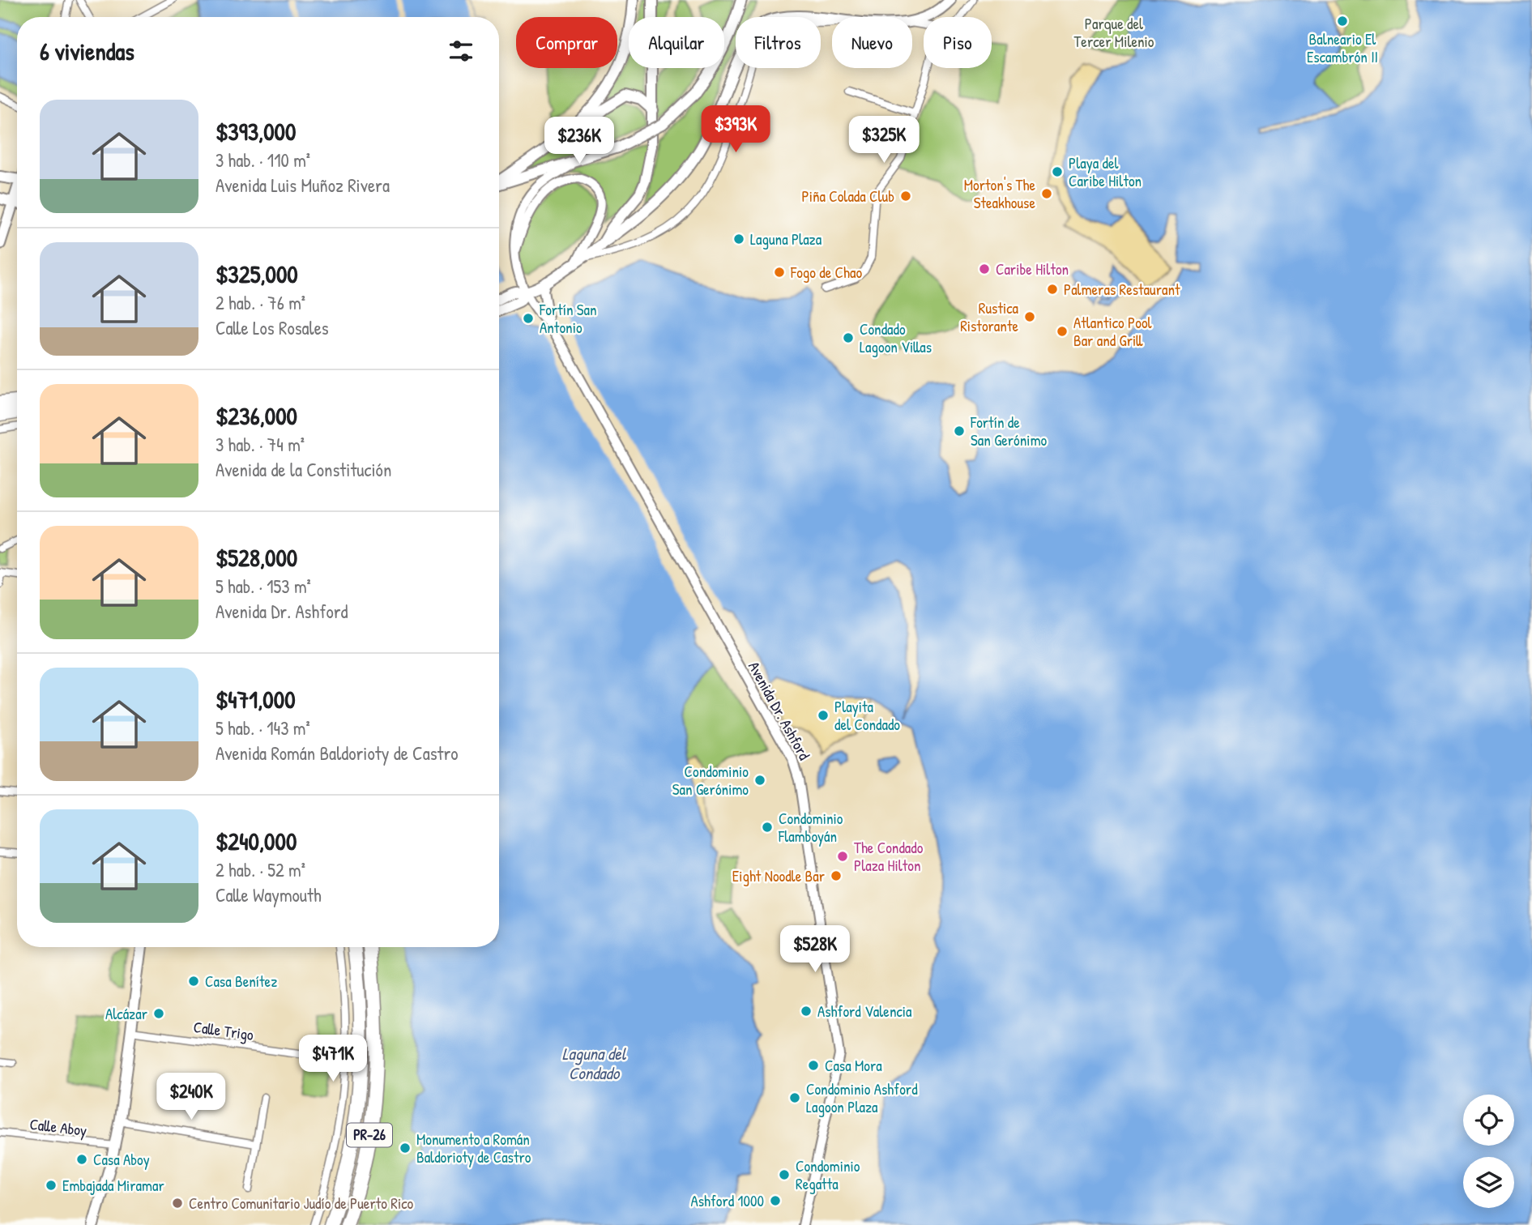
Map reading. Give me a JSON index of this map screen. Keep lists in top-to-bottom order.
{
  "streets": {
    "highway": ["PR-26"],
    "street": ["Avenida Dr. Ashford", "Calle Trigo", "Calle Aboy"]
  },
  "water": ["Laguna del Condado"],
  "parks": ["Parque del Tercer Milenio"],
  "places": [
    "Balneario El Escambrón II",
    "Playa del Caribe Hilton",
    "Morton's The Steakhouse",
    "Piña Colada Club",
    "Laguna Plaza",
    "Caribe Hilton",
    "Fogo de Chao",
    "Palmeras Restaurant",
    "Rustica Ristorante",
    "Fortín San Antonio",
    "Atlantico Pool Bar and Grill",
    "Condado Lagoon Villas",
    "Fortín de San Gerónimo",
    "Playita del Condado",
    "Condominio San Gerónimo",
    "Condominio Flamboyán",
    "The Condado Plaza Hilton",
    "Eight Noodle Bar",
    "Casa Benítez",
    "Ashford Valencia",
    "Alcázar",
    "Casa Mora",
    "Condominio Ashford Lagoon Plaza",
    "Monumento a Román Baldorioty de Castro",
    "Casa Aboy",
    "Condominio Regatta",
    "Embajada Miramar",
    "Ashford 1000",
    "Centro Comunitario Judío de Puerto Rico"
  ],
  "page": {
    "chip": [
      "Comprar",
      "Alquilar",
      "Filtros",
      "Nuevo",
      "Piso"
    ],
    "heading": "6 viviendas",
    "list": [
      {
        "name": "$393,000",
        "note": "3 hab. · 110 m² · Avenida Luis Muñoz Rivera"
      },
      {
        "name": "$325,000",
        "note": "2 hab. · 76 m² · Calle Los Rosales"
      },
      {
        "name": "$236,000",
        "note": "3 hab. · 74 m² · Avenida de la Constitución"
      },
      {
        "name": "$528,000",
        "note": "5 hab. · 153 m² · Avenida Dr. Ashford"
      },
      {
        "name": "$471,000",
        "note": "5 hab. · 143 m² · Avenida Román Baldorioty de Castro"
      },
      {
        "name": "$240,000",
        "note": "2 hab. · 52 m² · Calle Waymouth"
      }
    ],
    "price": [
      "$393K",
      "$325K",
      "$236K",
      "$528K",
      "$471K",
      "$240K"
    ]
  }
}
